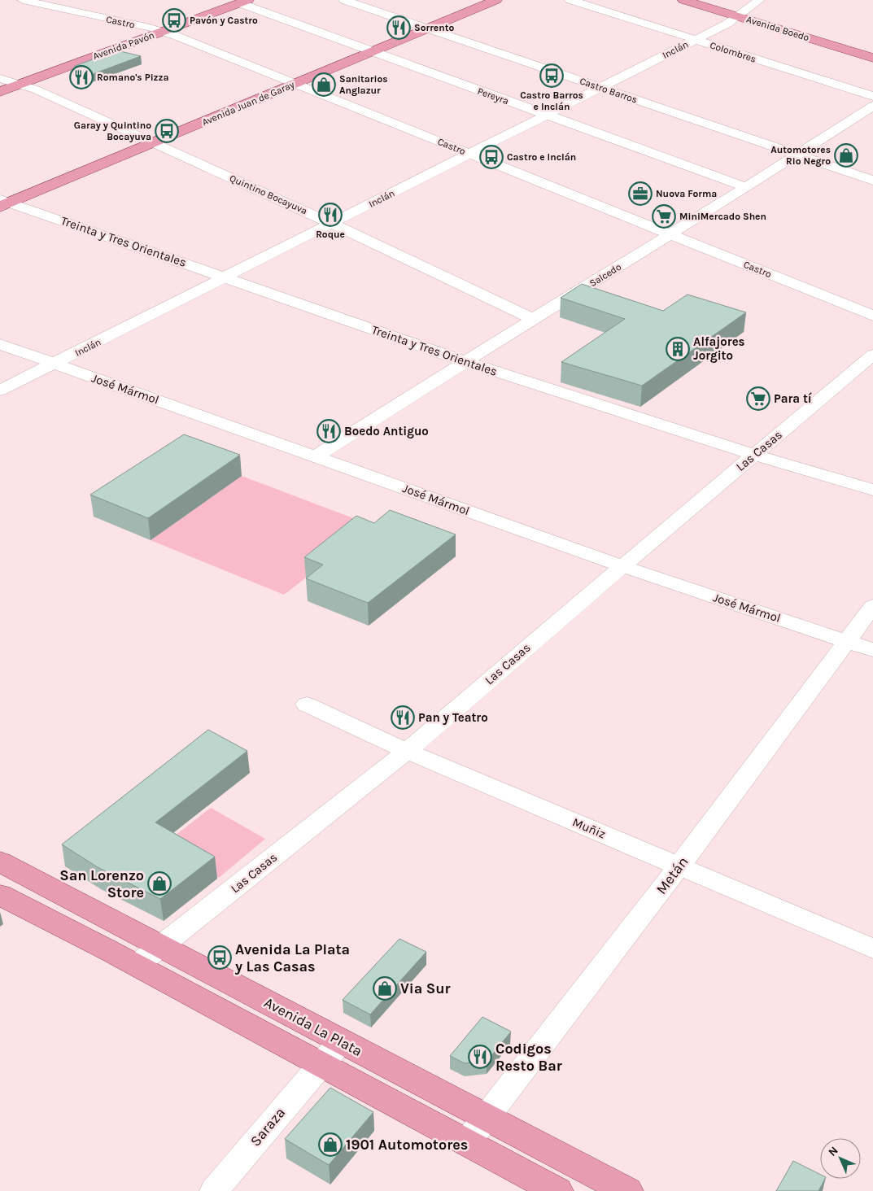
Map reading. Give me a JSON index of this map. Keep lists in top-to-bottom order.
{
  "streets": {
    "main road": [
      "Avenida Boedo",
      "Avenida Pavón",
      "Avenida Juan de Garay",
      "Avenida La Plata"
    ],
    "street": [
      "Castro",
      "Inclán",
      "Colombres",
      "Castro Barros",
      "Pereyra",
      "Quintino Bocayuva",
      "Treinta y Tres Orientales",
      "Salcedo",
      "José Mármol",
      "Las Casas",
      "Muñiz",
      "Metán",
      "Saraza"
    ]
  },
  "crossings": [
    ["Castro", "Avenida Pavón"],
    ["Castro", "Inclán"],
    ["Castro", "Avenida Juan de Garay"],
    ["Castro", "Salcedo"],
    ["Avenida Boedo", "Inclán"],
    ["Avenida Pavón", "Pereyra"],
    ["Avenida Pavón", "Quintino Bocayuva"],
    ["Inclán", "Colombres"],
    ["Inclán", "Castro Barros"],
    ["Inclán", "Pereyra"],
    ["Inclán", "Quintino Bocayuva"],
    ["Inclán", "Treinta y Tres Orientales"],
    ["Inclán", "José Mármol"],
    ["Castro Barros", "Avenida Juan de Garay"],
    ["Castro Barros", "Salcedo"],
    ["Pereyra", "Avenida Juan de Garay"],
    ["Pereyra", "Salcedo"],
    ["Avenida Juan de Garay", "Quintino Bocayuva"],
    ["Avenida Juan de Garay", "Treinta y Tres Orientales"],
    ["Quintino Bocayuva", "Salcedo"],
    ["Treinta y Tres Orientales", "Salcedo"],
    ["Treinta y Tres Orientales", "Las Casas"],
    ["Salcedo", "José Mármol"],
    ["José Mármol", "Las Casas"],
    ["José Mármol", "Metán"],
    ["Las Casas", "Muñiz"],
    ["Las Casas", "Avenida La Plata"],
    ["Muñiz", "Metán"],
    ["Metán", "Avenida La Plata"],
    ["Avenida La Plata", "Saraza"]
  ],
  "places": {
    "bus stop": [
      "Pavón y Castro",
      "Castro Barros e Inclán",
      "Garay y Quintino Bocayuva",
      "Castro e Inclán",
      "Avenida La Plata y Las Casas"
    ],
    "restaurant": [
      "Sorrento",
      "Romano's Pizza",
      "Roque",
      "Boedo Antiguo",
      "Pan y Teatro",
      "Codigos Resto Bar"
    ],
    "shop": [
      "Sanitarios Anglazur",
      "Automotores Rio Negro",
      "San Lorenzo Store",
      "Via Sur",
      "1901 Automotores"
    ],
    "office": ["Nuova Forma"],
    "supermarket": ["MiniMercado Shen", "Para tí"],
    "building": ["Alfajores Jorgito"]
  },
  "north": "top left"
}
